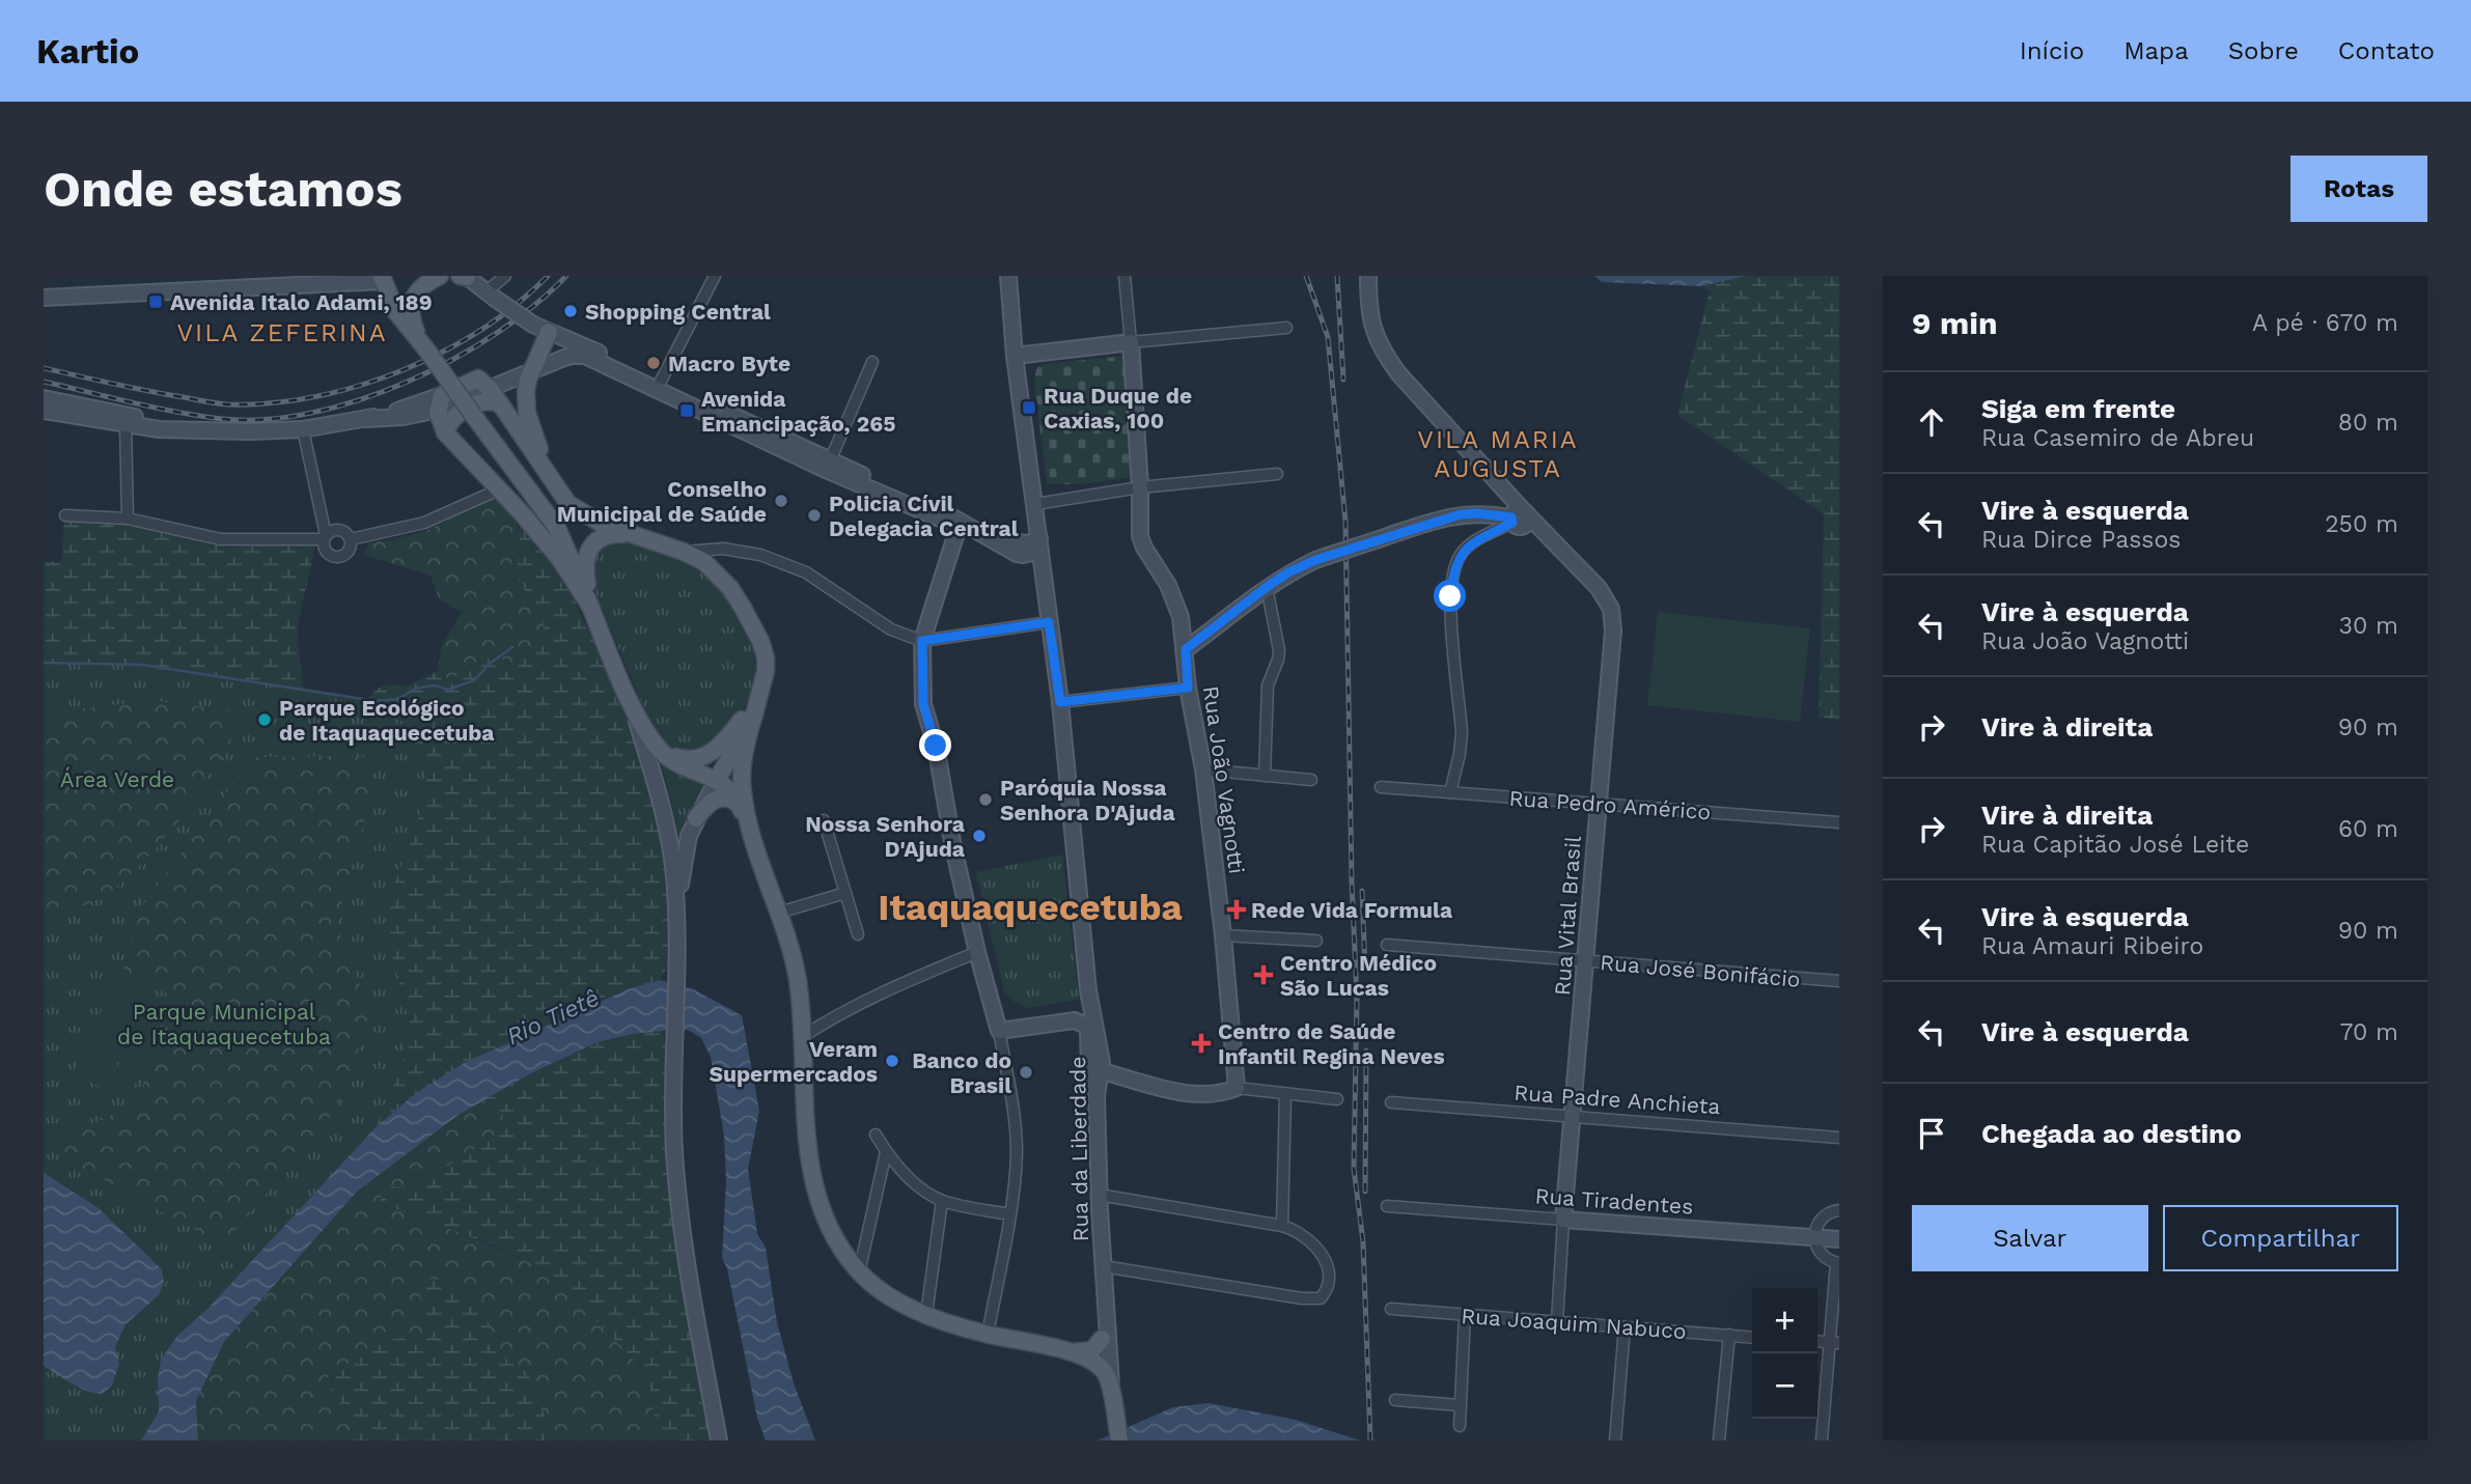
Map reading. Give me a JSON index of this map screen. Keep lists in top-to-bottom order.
{
  "streets": {
    "main road": [
      "Rua João Vagnotti",
      "Rua Vital Brasil",
      "Rua da Liberdade",
      "Rua Tiradentes"
    ],
    "street": [
      "Rua Pedro Américo",
      "Rua José Bonifácio",
      "Rua Padre Anchieta",
      "Rua Joaquim Nabuco"
    ]
  },
  "crossings": [
    ["Rua Pedro Américo", "Rua Vital Brasil"],
    ["Rua Vital Brasil", "Rua José Bonifácio"],
    ["Rua Vital Brasil", "Rua Padre Anchieta"],
    ["Rua Vital Brasil", "Rua Tiradentes"],
    ["Rua Vital Brasil", "Rua Joaquim Nabuco"]
  ],
  "districts": ["VILA ZEFERINA", "VILA MARIA AUGUSTA", "Itaquaquecetuba"],
  "water": ["Rio Tietê"],
  "parks": ["Área Verde", "Parque Municipal de Itaquaquecetuba"],
  "places": {
    "transit": ["Avenida Italo Adami, 189", "Rua Duque de Caxias, 100", "Avenida Emancipação, 265"],
    "other": [
      "Shopping Central",
      "Macro Byte",
      "Conselho Municipal de Saúde",
      "Policia Cívil Delegacia Central",
      "Parque Ecológico de Itaquaquecetuba",
      "Paróquia Nossa Senhora D'Ajuda",
      "Nossa Senhora D'Ajuda",
      "Veram Supermercados",
      "Banco do Brasil"
    ],
    "health": ["Rede Vida Formula", "Centro Médico São Lucas", "Centro de Saúde Infantil Regina Neves"]
  },
  "page": {
    "header": "Kartio",
    "nav": [
      "Início",
      "Mapa",
      "Sobre",
      "Contato"
    ],
    "buttons": [
      "Rotas",
      ["Salvar", "Compartilhar"]
    ],
    "title": "Onde estamos",
    "heading": ["9 min", "A pé · 670 m"],
    "list": [
      ["Siga em frente", "Rua Casemiro de Abreu", "80 m"],
      ["Vire à esquerda", "Rua Dirce Passos", "250 m"],
      ["Vire à esquerda", "Rua João Vagnotti", "30 m"],
      ["Vire à direita", "90 m"],
      ["Vire à direita", "Rua Capitão José Leite", "60 m"],
      ["Vire à esquerda", "Rua Amauri Ribeiro", "90 m"],
      ["Vire à esquerda", "70 m"],
      "Chegada ao destino"
    ],
    "map_buttons": ["+", "−"]
  }
}
